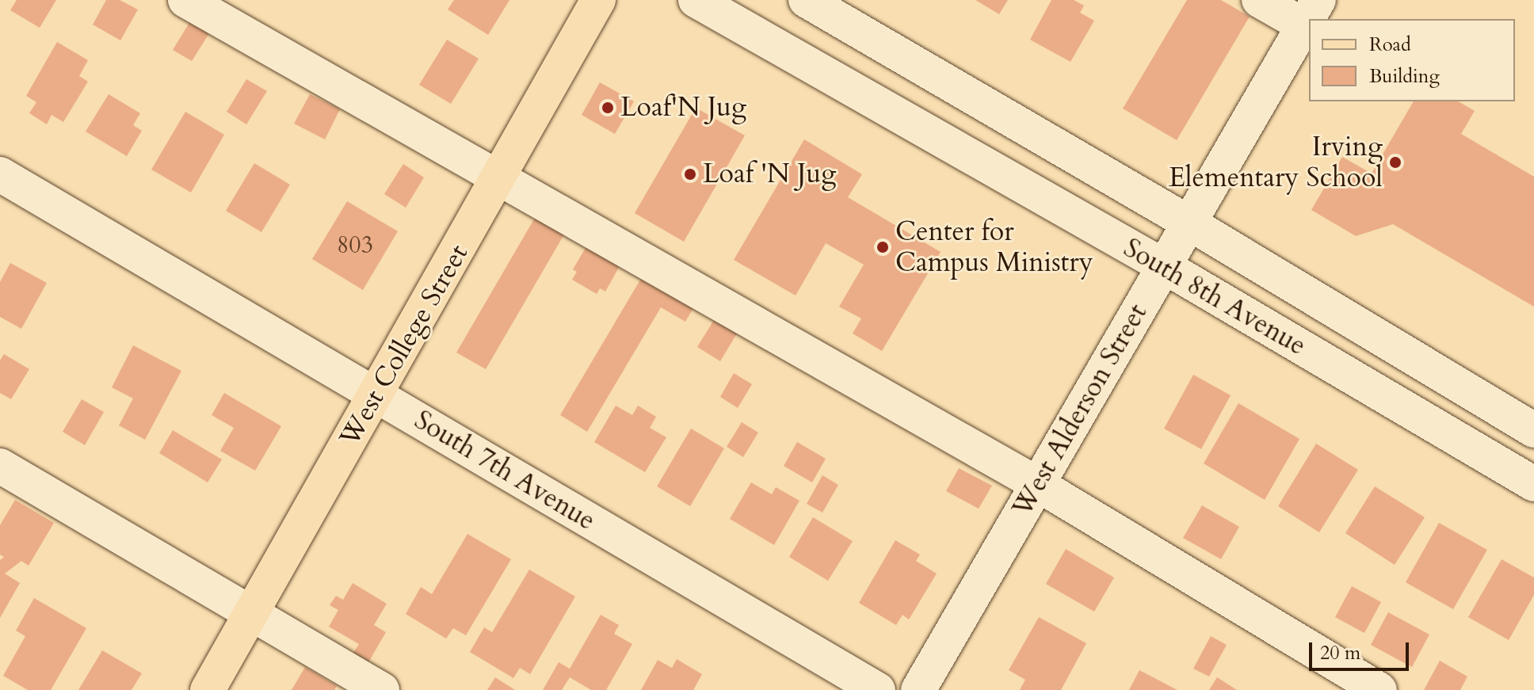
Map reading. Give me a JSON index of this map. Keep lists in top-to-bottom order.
{
  "streets": {
    "main road": ["West College Street"],
    "street": ["South 8th Avenue", "West Alderson Street", "South 7th Avenue"]
  },
  "crossings": [
    ["South 8th Avenue", "West Alderson Street"],
    ["West College Street", "South 7th Avenue"]
  ],
  "places": [
    "Loaf'N Jug",
    "Irving Elementary School",
    "Loaf 'N Jug",
    "Center for Campus Ministry"
  ],
  "house_numbers": ["803"],
  "legend": ["Road", "Building"],
  "scale_bar": "20 m"
}
